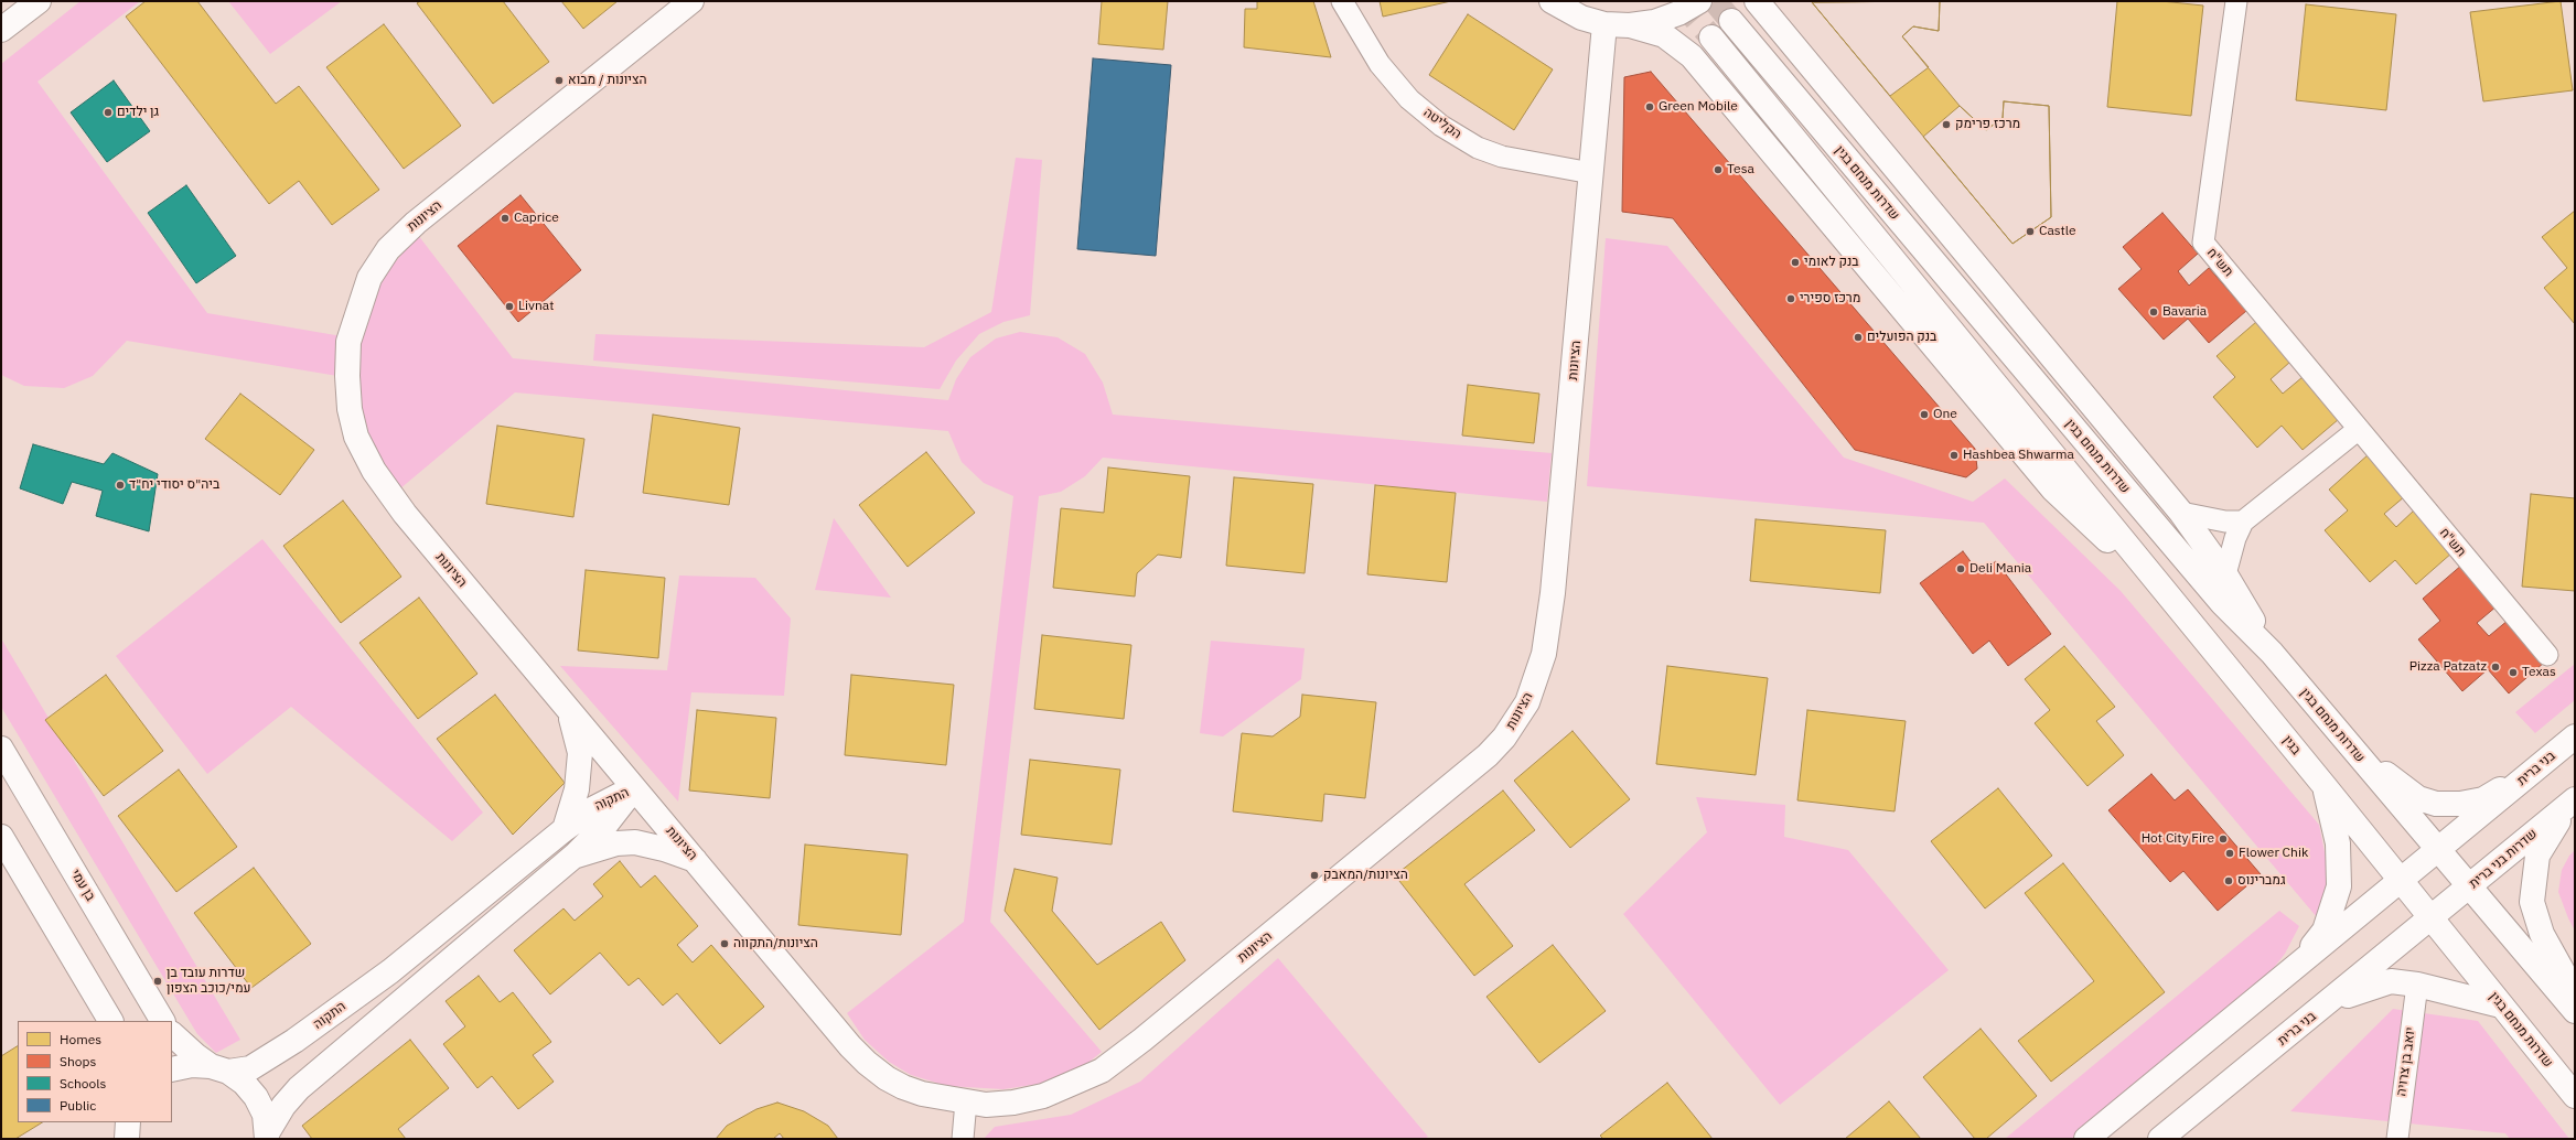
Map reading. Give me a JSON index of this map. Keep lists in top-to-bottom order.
{
  "streets": {
    "main road": [
      "שדרות מנחם בגין",
      "הציונות",
      "בגין",
      "בני ברית",
      "התקוה",
      "שדרות בני ברית",
      "בן עמי"
    ],
    "street": ["הקליטה", "תש\"ח", "יואב בן צרויה"]
  },
  "crossings": [
    ["הקליטה", "הציונות"],
    ["שדרות מנחם בגין", "בגין"],
    ["שדרות מנחם בגין", "בני ברית"],
    ["שדרות מנחם בגין", "שדרות בני ברית"],
    ["הציונות", "התקוה"],
    ["בני ברית", "שדרות בני ברית"]
  ],
  "places": [
    "הציונות / מבוא",
    "Green Mobile",
    "גן ילדים",
    "מרכז פרימק",
    "Tesa",
    "Caprice",
    "Castle",
    "בנק לאומי",
    "מרכז ספירי",
    "Livnat",
    "Bavaria",
    "בנק הפועלים",
    "One",
    "Hashbea Shwarma",
    "ביה\"ס יסודי יח\"ד",
    "Deli Mania",
    "Pizza Patzatz",
    "Texas",
    "Hot City Fire",
    "Flower Chik",
    "הציונות/המאבק",
    "גמברינוס",
    "הציונות/התקווה",
    "שדרות עובד בן עמי/כוכב הצפון"
  ],
  "legend": [
    "Homes",
    "Shops",
    "Schools",
    "Public"
  ]
}
